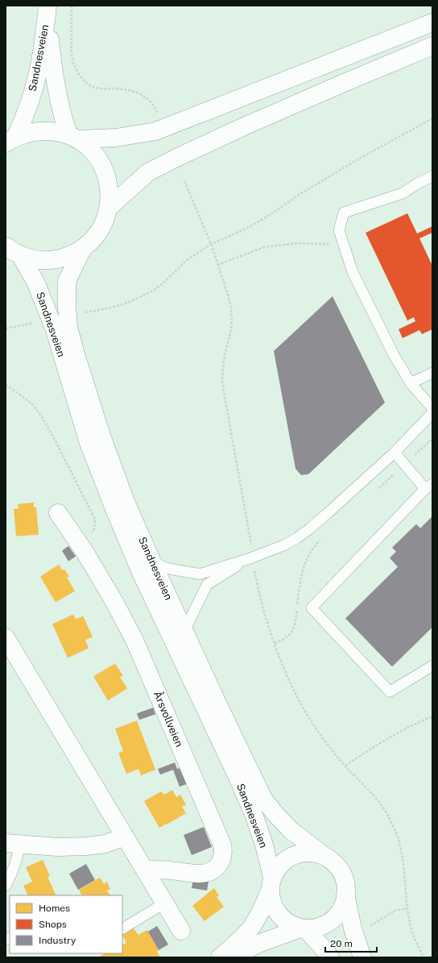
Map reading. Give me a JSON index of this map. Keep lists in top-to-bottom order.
{
  "streets": {
    "main road": ["Sandnesveien", "Årsvollveien"]
  },
  "legend": ["Homes", "Shops", "Industry"],
  "scale_bar": "20 m"
}
